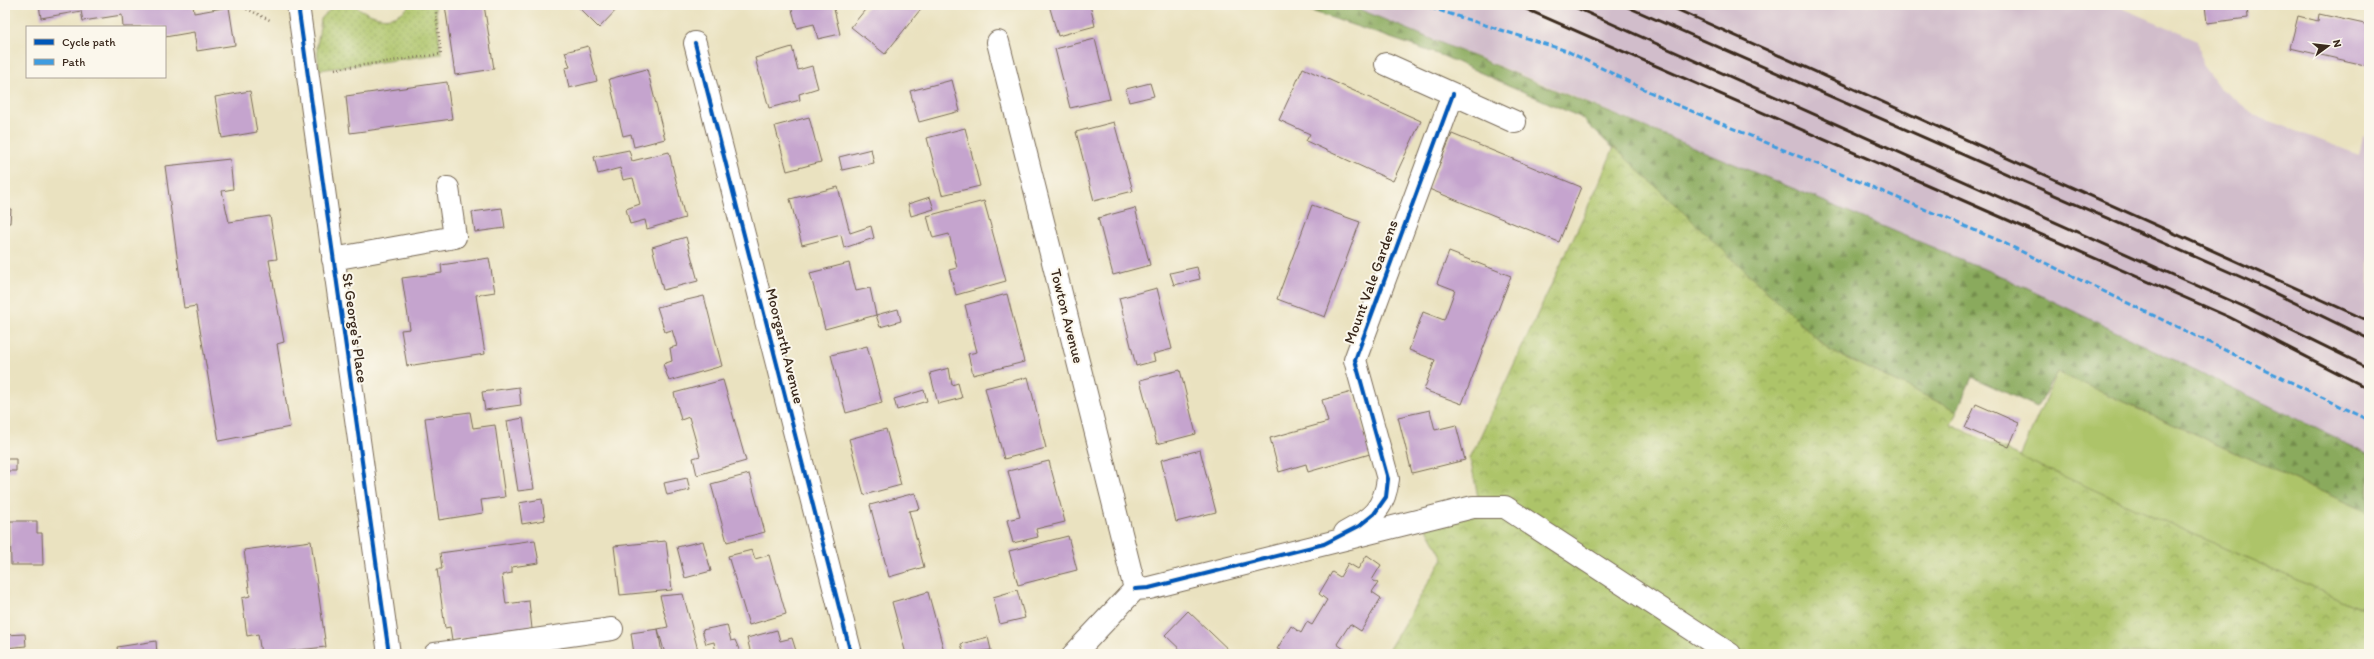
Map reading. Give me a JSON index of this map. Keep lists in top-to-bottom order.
{
  "streets": {
    "street": [
      "Mount Vale Gardens",
      "Towton Avenue",
      "St George's Place",
      "Moorgarth Avenue"
    ]
  },
  "legend": ["Cycle path", "Path"],
  "north": "right"
}
